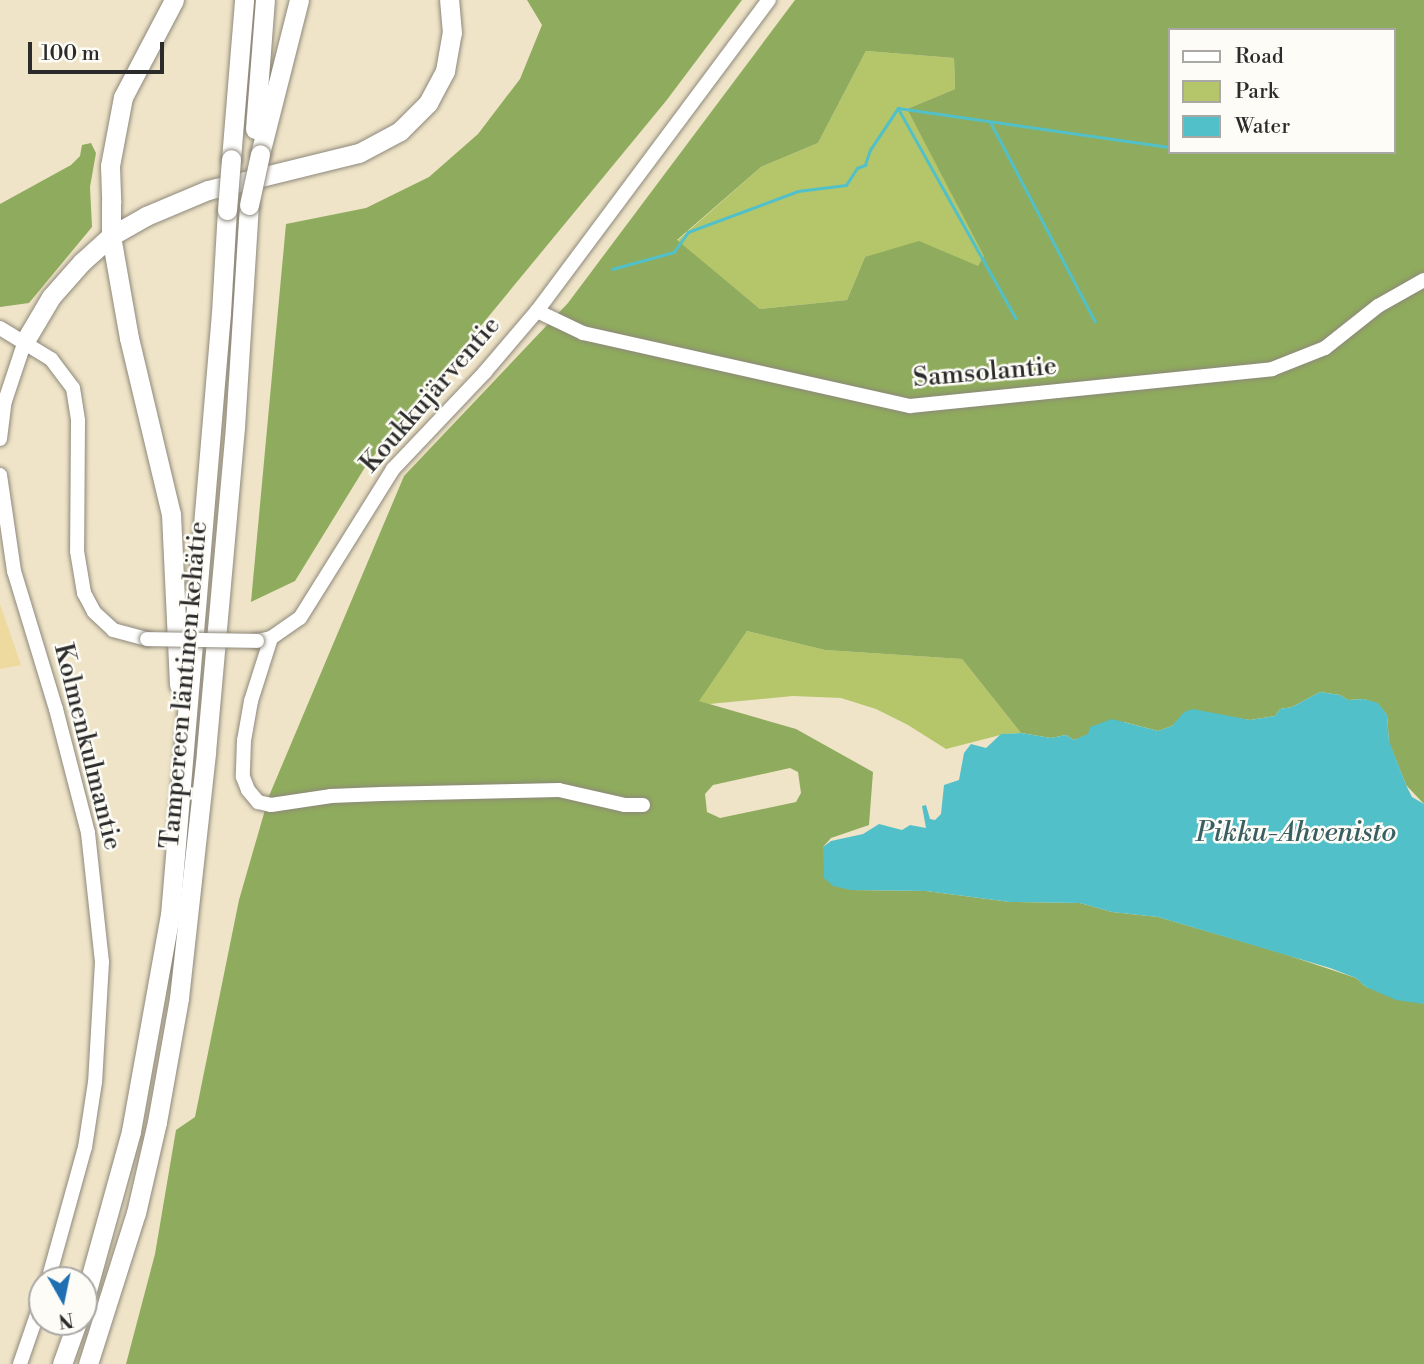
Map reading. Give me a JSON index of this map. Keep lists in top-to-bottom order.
{
  "streets": {
    "highway": ["Tampereen läntinen kehätie"],
    "street": ["Samsolantie", "Koukkujärventie", "Kolmenkulmantie"]
  },
  "crossings": [
    ["Samsolantie", "Koukkujärventie"]
  ],
  "water": ["Pikku-Ahvenisto"],
  "legend": ["Road", "Park", "Water"],
  "scale_bar": "100 m",
  "north": "bottom"
}
